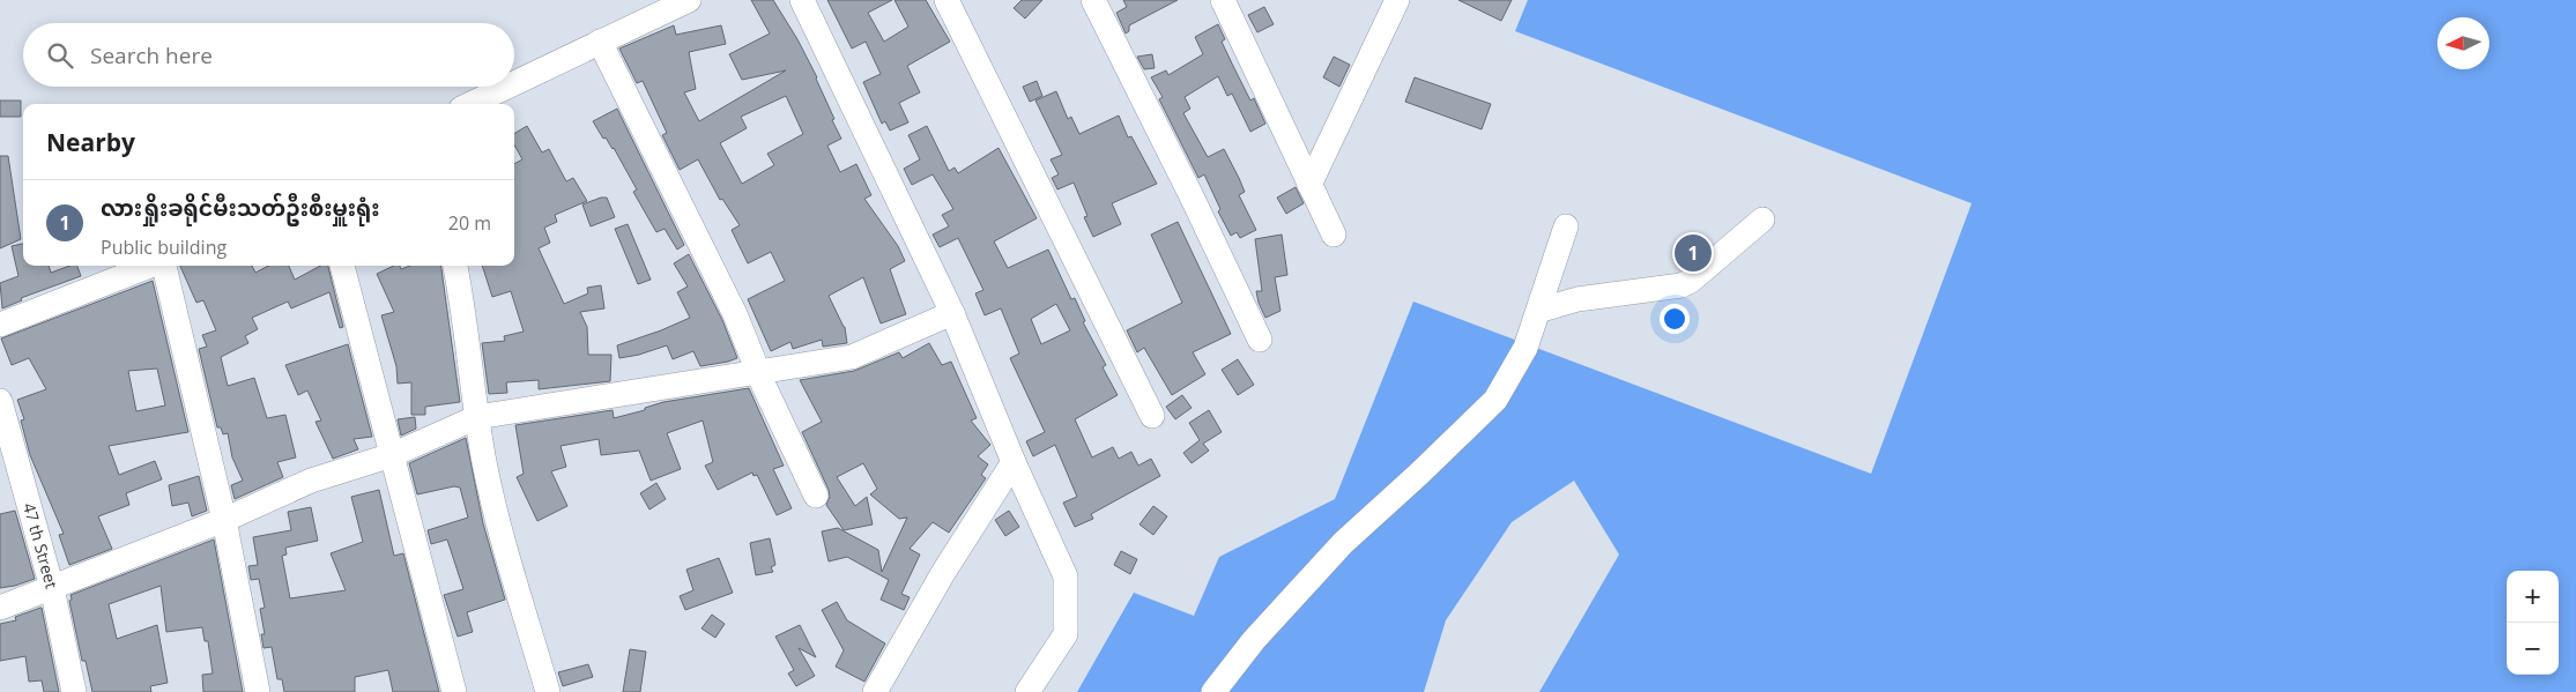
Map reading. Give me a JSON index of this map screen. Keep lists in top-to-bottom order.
{
  "streets": {
    "street": ["47 th Street"]
  },
  "north": "left",
  "page": {
    "search": "Search here",
    "heading": "Nearby",
    "list": [
      {
        "mark": "1",
        "name": "လားရှိုးခရိုင်မီးသတ်ဦးစီးမှူးရုံး",
        "note": "Public building",
        "value": "20 m"
      }
    ],
    "pins": "1",
    "map_buttons": ["+", "−"]
  }
}
